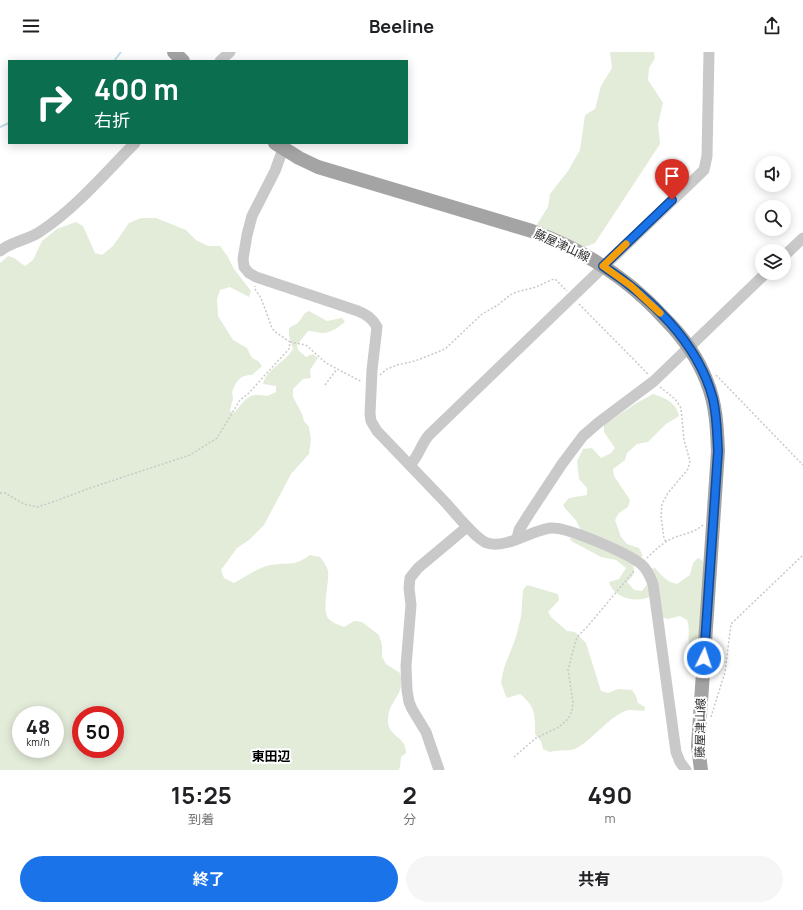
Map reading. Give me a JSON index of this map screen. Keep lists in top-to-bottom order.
{
  "streets": {
    "main road": ["藤屋津山線"]
  },
  "districts": ["東田辺"],
  "page": {
    "header": "Beeline",
    "turn": ["400 m", "右折"],
    "speed": "48 km/h",
    "limit": "50",
    "eta": [
      "15:25",
      "到着",
      "2",
      "分",
      "490",
      "m"
    ],
    "buttons": ["終了", "共有"]
  }
}
